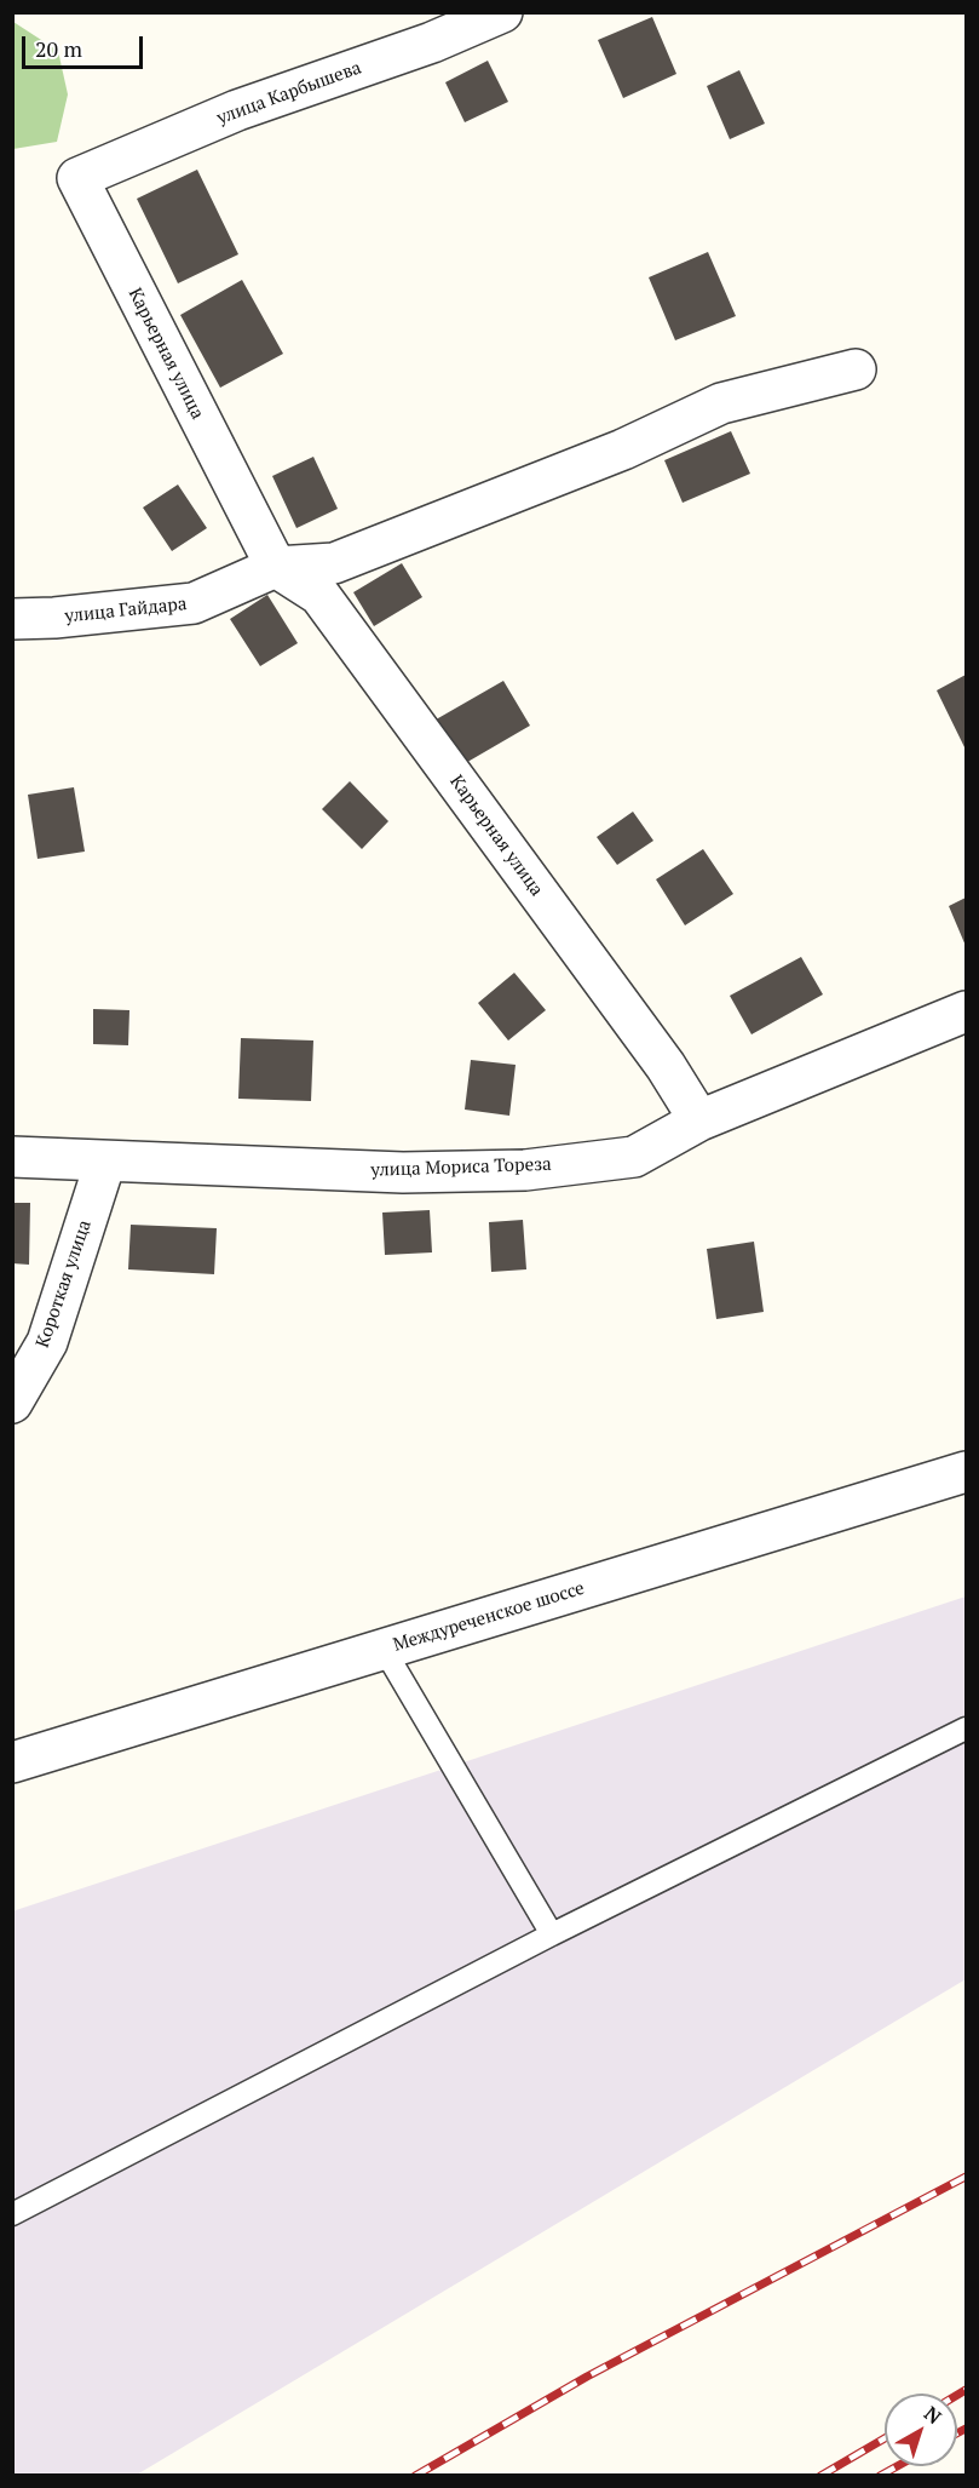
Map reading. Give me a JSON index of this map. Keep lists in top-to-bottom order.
{
  "streets": {
    "street": [
      "улица Карбышева",
      "Карьерная улица",
      "улица Гайдара",
      "улица Мориса Тореза",
      "Короткая улица",
      "Междуреченское шоссе"
    ]
  },
  "crossings": [
    ["улица Карбышева", "Карьерная улица"],
    ["Карьерная улица", "улица Гайдара"],
    ["Карьерная улица", "улица Мориса Тореза"],
    ["улица Мориса Тореза", "Короткая улица"]
  ],
  "scale_bar": "20 m",
  "north": "top right"
}
